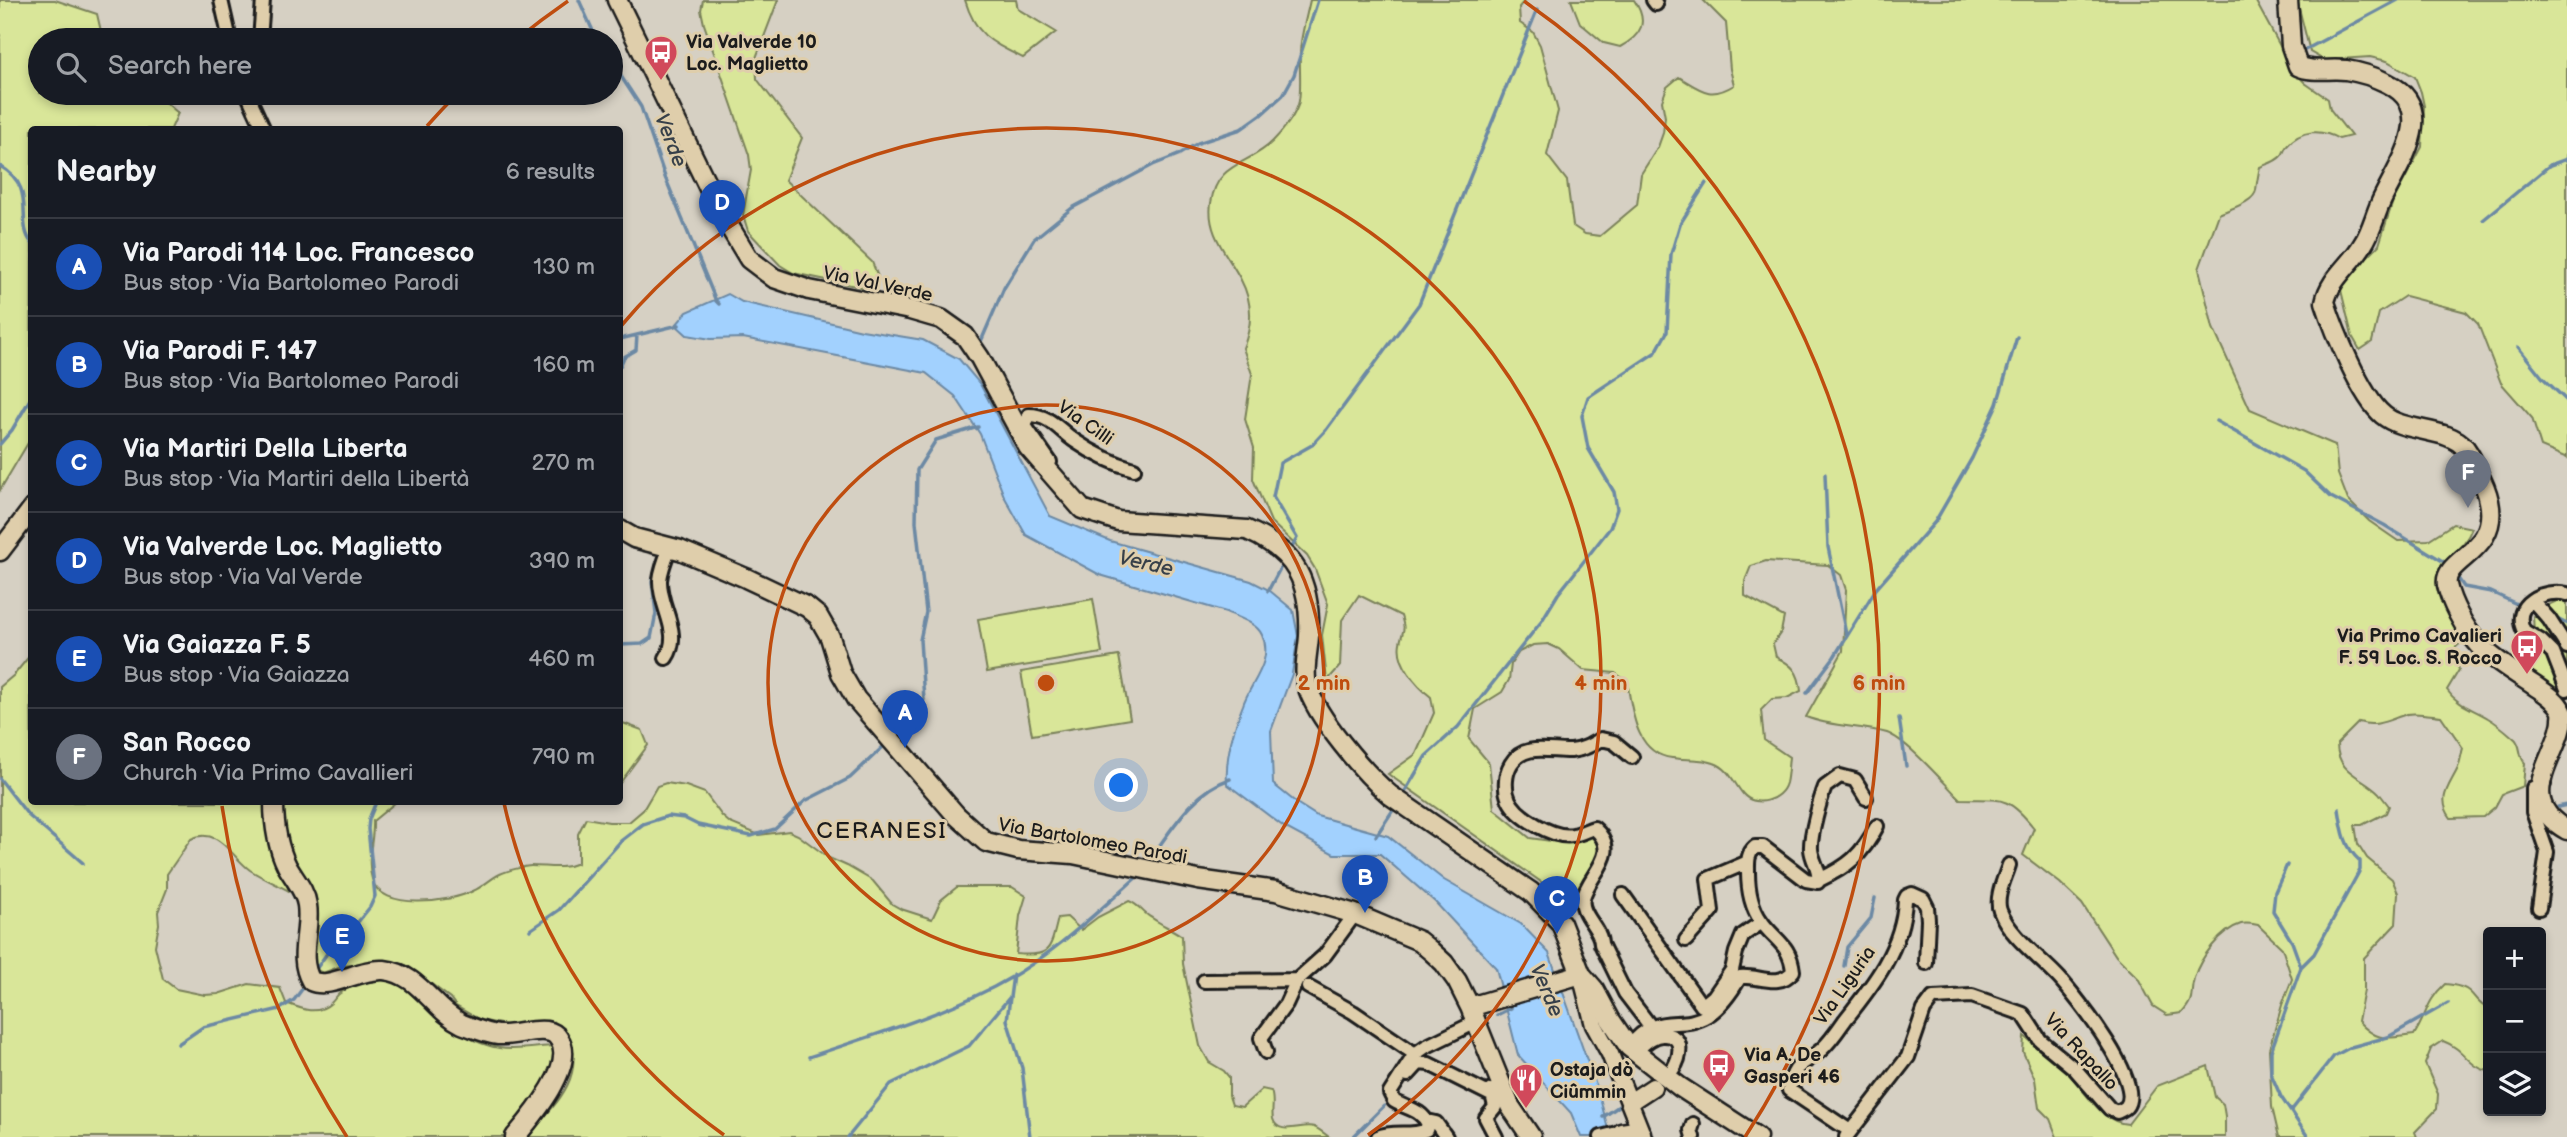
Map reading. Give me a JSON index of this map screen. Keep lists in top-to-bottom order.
{
  "streets": {
    "main road": ["Via Val Verde", "Via Bartolomeo Parodi"],
    "street": ["Via Cilli", "Via Liguria", "Via Rapallo"]
  },
  "crossings": [
    ["Via Val Verde", "Via Cilli"],
    ["Via Liguria", "Via Rapallo"]
  ],
  "districts": ["CERANESI"],
  "water": ["Verde"],
  "places": {
    "bus stop": ["Via Valverde 10 Loc. Maglietto", "Via Primo Cavalieri F. 59 Loc. S. Rocco", "Via A. De Gasperi 46"],
    "restaurant": ["Ostaja dò Ciûmmin"]
  },
  "page": {
    "search": "Search here",
    "heading": ["Nearby", "6 results"],
    "pins": [
      "D",
      "F",
      "A",
      "B",
      "C",
      "E"
    ],
    "list": [
      {
        "mark": "A",
        "name": "Via Parodi 114 Loc. Francesco",
        "note": "Bus stop · Via Bartolomeo Parodi",
        "value": "130 m"
      },
      {
        "mark": "B",
        "name": "Via Parodi F. 147",
        "note": "Bus stop · Via Bartolomeo Parodi",
        "value": "160 m"
      },
      {
        "mark": "C",
        "name": "Via Martiri Della Liberta",
        "note": "Bus stop · Via Martiri della Libertà",
        "value": "270 m"
      },
      {
        "mark": "D",
        "name": "Via Valverde Loc. Maglietto",
        "note": "Bus stop · Via Val Verde",
        "value": "390 m"
      },
      {
        "mark": "E",
        "name": "Via Gaiazza F. 5",
        "note": "Bus stop · Via Gaiazza",
        "value": "460 m"
      },
      {
        "mark": "F",
        "name": "San Rocco",
        "note": "Church · Via Primo Cavallieri",
        "value": "790 m"
      }
    ],
    "map_buttons": ["+", "−"]
  },
  "rings": ["2 min", "4 min", "6 min"]
}
